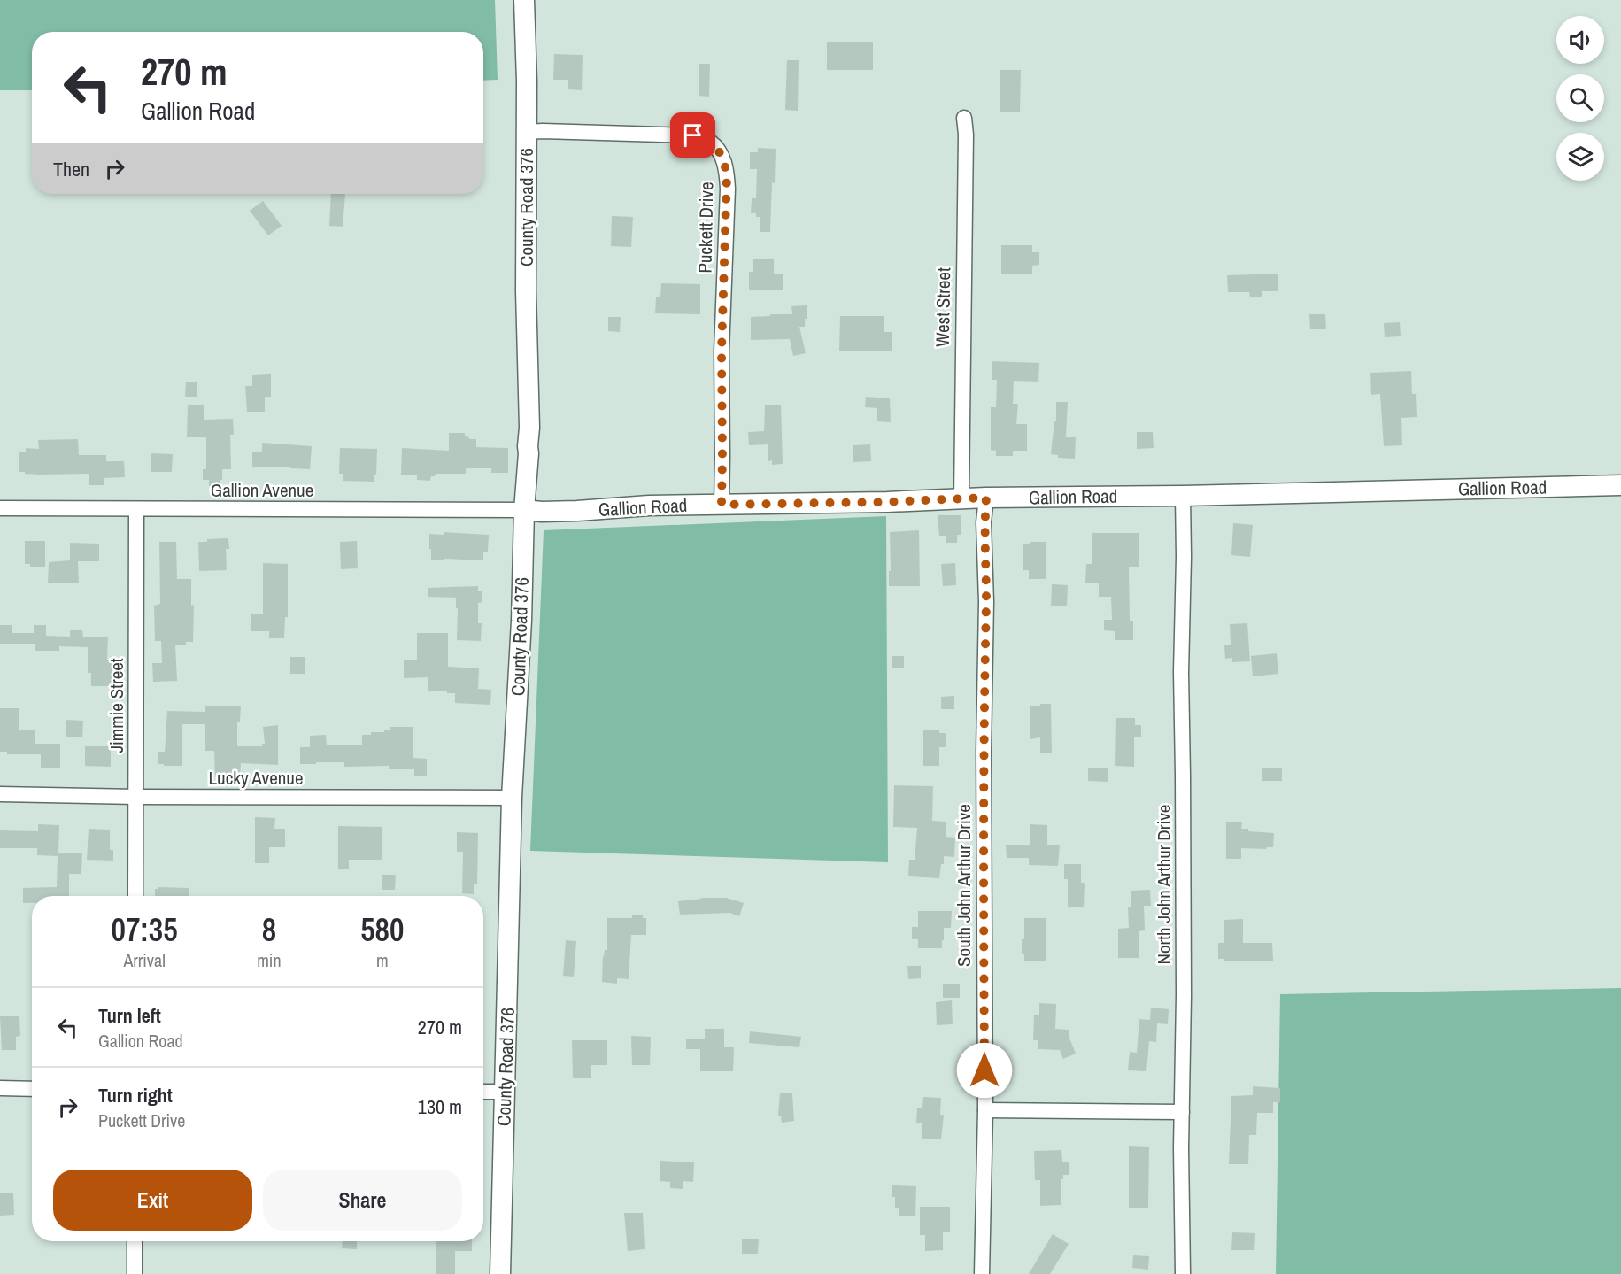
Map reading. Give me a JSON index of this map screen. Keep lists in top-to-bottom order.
{
  "streets": {
    "street": [
      "County Road 376",
      "Puckett Drive",
      "West Street",
      "Gallion Road",
      "Gallion Avenue",
      "Jimmie Street",
      "Lucky Avenue",
      "North John Arthur Drive",
      "South John Arthur Drive"
    ]
  },
  "crossings": [
    ["County Road 376", "Puckett Drive"],
    ["County Road 376", "Gallion Road"],
    ["County Road 376", "Gallion Avenue"],
    ["County Road 376", "Lucky Avenue"],
    ["Puckett Drive", "Gallion Road"],
    ["West Street", "Gallion Road"],
    ["Gallion Road", "Gallion Avenue"],
    ["Gallion Road", "North John Arthur Drive"],
    ["Gallion Road", "South John Arthur Drive"],
    ["Gallion Avenue", "Jimmie Street"],
    ["Jimmie Street", "Lucky Avenue"]
  ],
  "page": {
    "turn": ["270 m", "Gallion Road"],
    "then": "Then",
    "eta": [
      "07:35",
      "Arrival",
      "8",
      "min",
      "580",
      "m"
    ],
    "list": [
      {
        "name": "Turn left",
        "note": "Gallion Road",
        "value": "270 m"
      },
      {
        "name": "Turn right",
        "note": "Puckett Drive",
        "value": "130 m"
      }
    ],
    "buttons": ["Exit", "Share"]
  }
}
